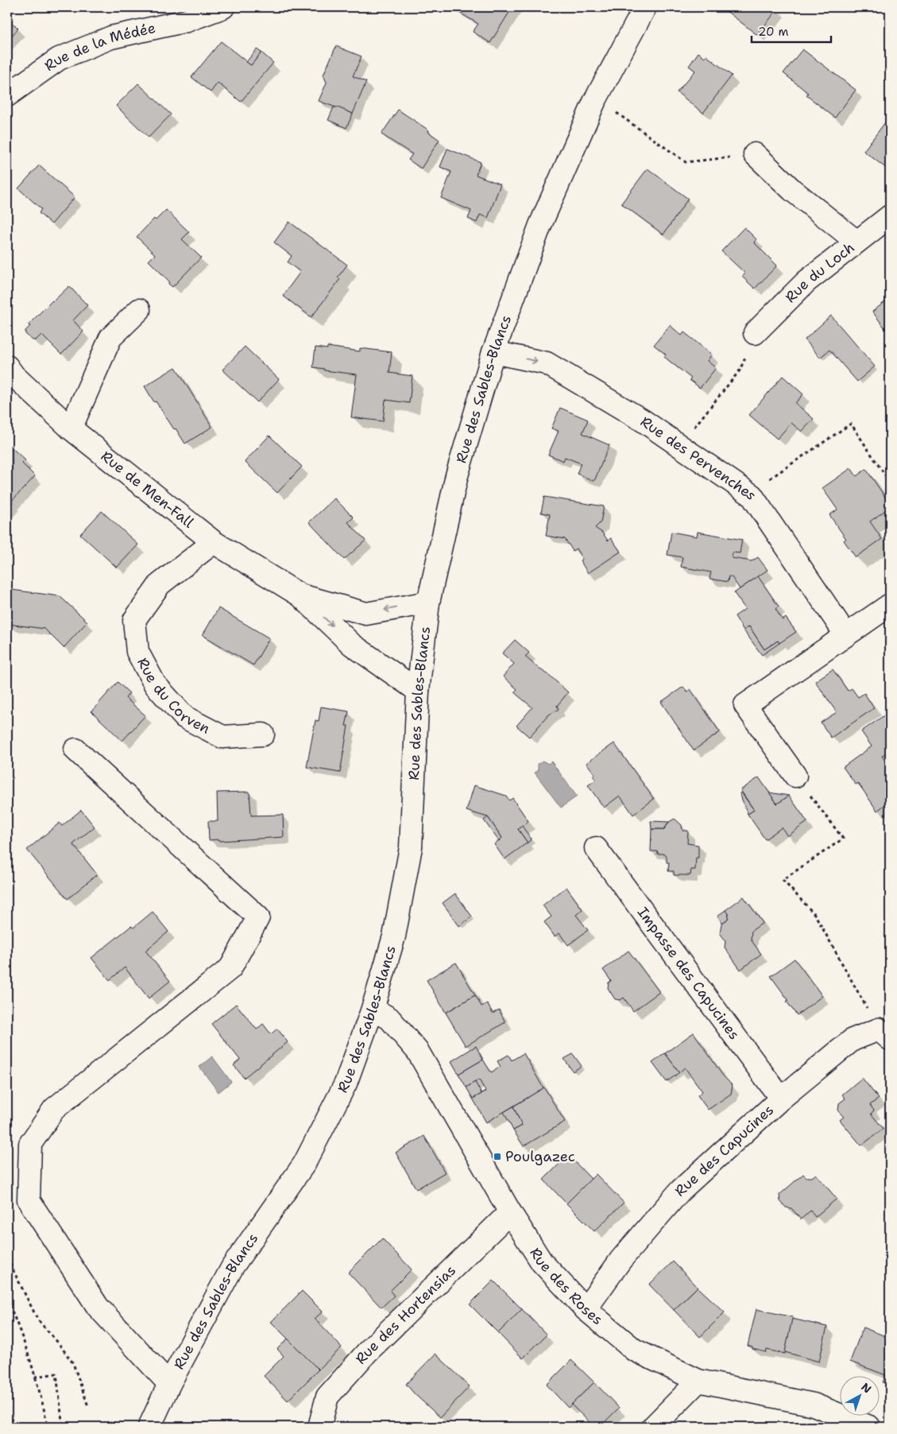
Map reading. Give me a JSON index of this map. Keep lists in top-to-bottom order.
{
  "streets": {
    "street": [
      "Rue de la Médée",
      "Rue du Loch",
      "Rue des Sables-Blancs",
      "Rue des Pervenches",
      "Rue de Men-Fall",
      "Rue du Corven",
      "Impasse des Capucines",
      "Rue des Capucines",
      "Rue des Roses",
      "Rue des Hortensias"
    ]
  },
  "crossings": [
    ["Rue des Sables-Blancs", "Rue des Pervenches"],
    ["Rue des Sables-Blancs", "Rue de Men-Fall"],
    ["Rue des Sables-Blancs", "Rue des Roses"],
    ["Rue de Men-Fall", "Rue du Corven"],
    ["Impasse des Capucines", "Rue des Capucines"],
    ["Rue des Capucines", "Rue des Roses"],
    ["Rue des Roses", "Rue des Hortensias"]
  ],
  "one_way": ["Rue des Pervenches"],
  "places": {
    "transit": ["Poulgazec"]
  },
  "scale_bar": "20 m",
  "north": "top right"
}
